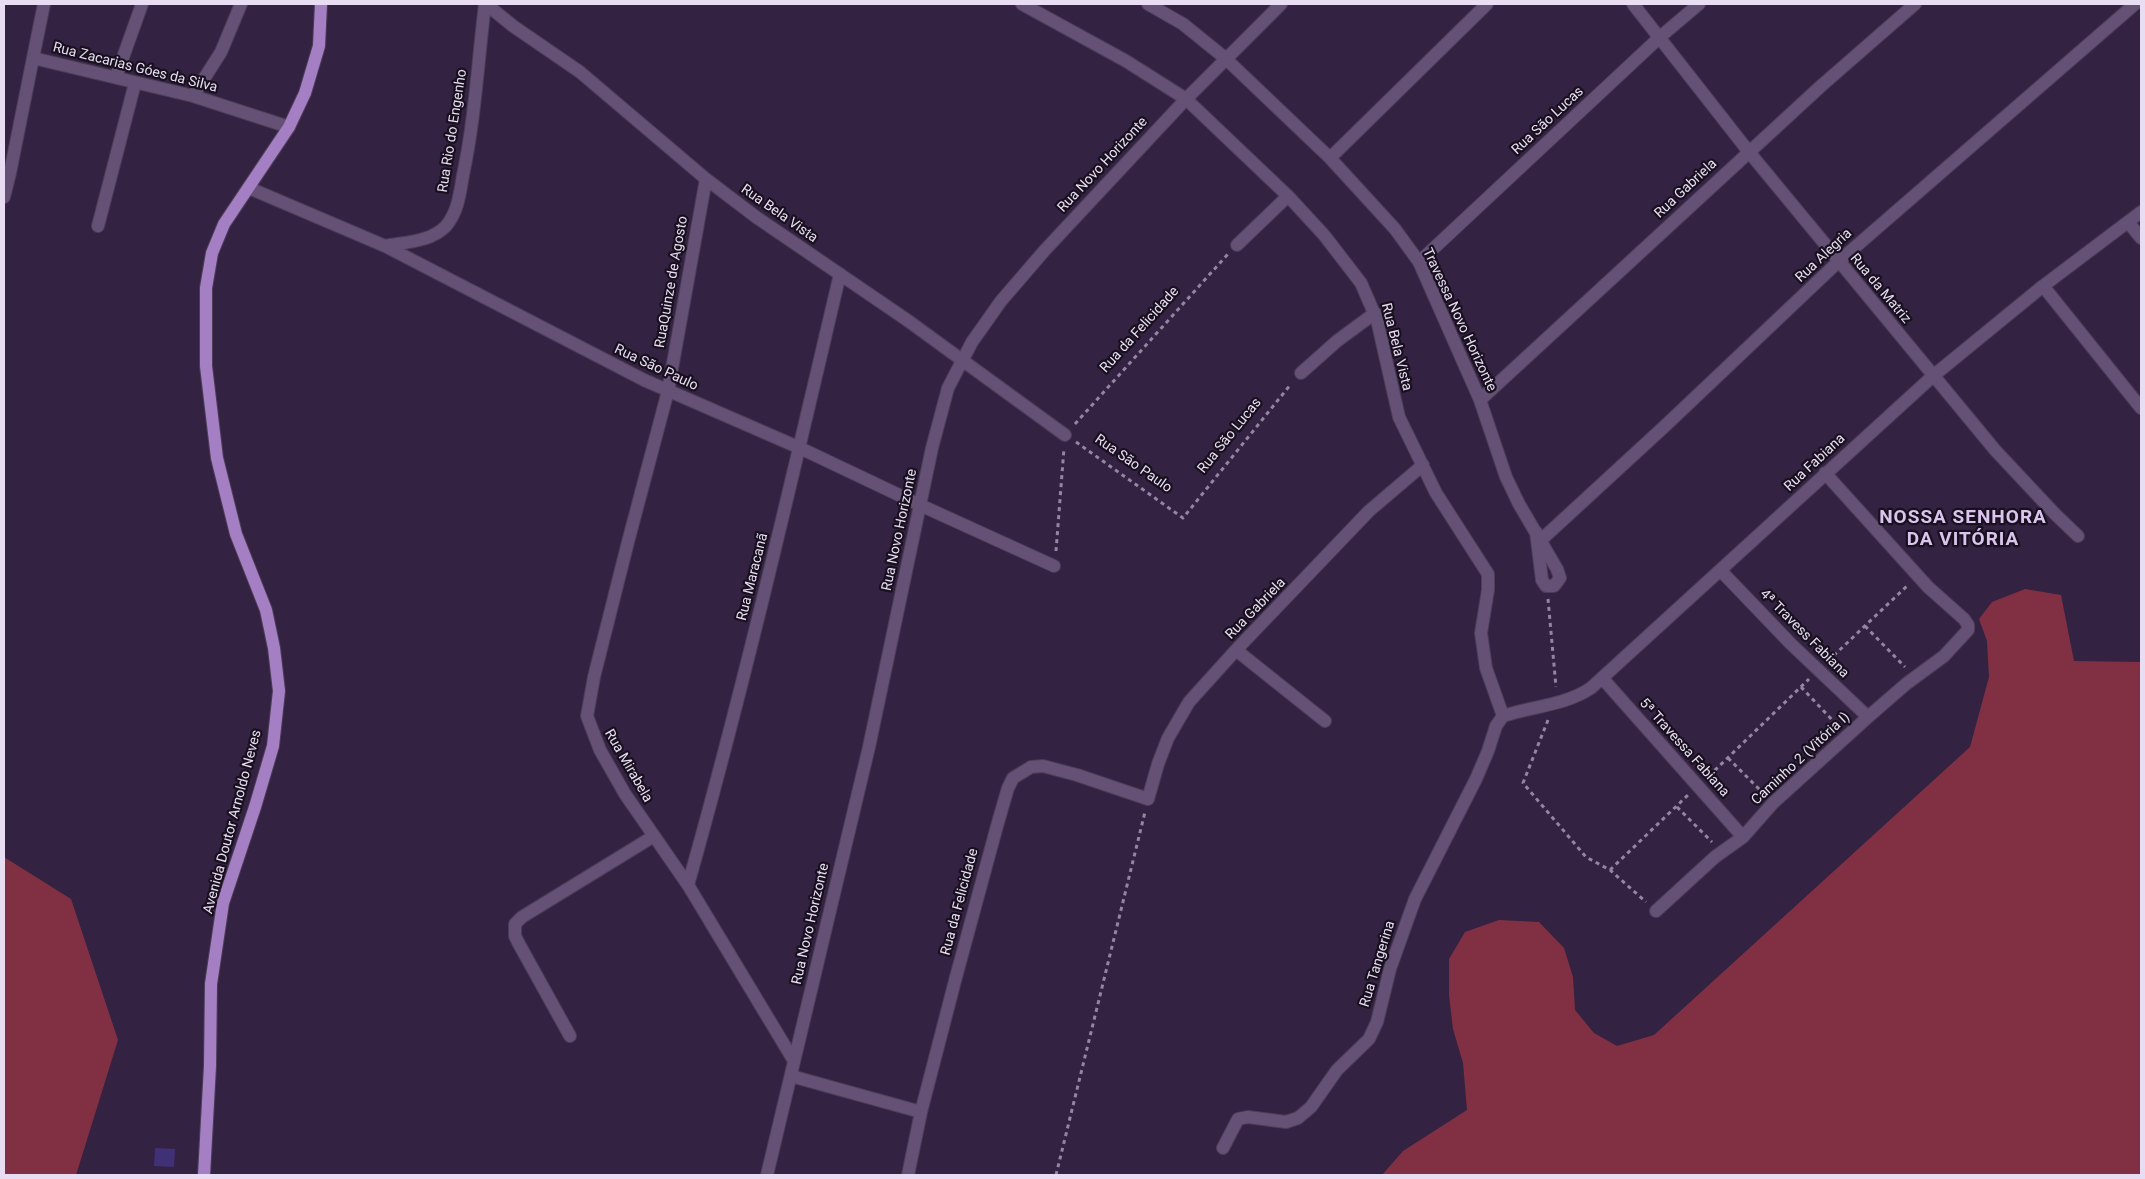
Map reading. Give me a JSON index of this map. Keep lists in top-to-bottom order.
{
  "streets": {
    "main road": ["Avenida Doutor Arnoldo Neves"],
    "street": [
      "Rua Zacarias Góes da Silva",
      "Rua São Lucas",
      "Rua Rio do Engenho",
      "Rua Novo Horizonte",
      "Rua Gabriela",
      "Rua Bela Vista",
      "Rua Alegria",
      "RuaQuinze de Agosto",
      "Rua da Matriz",
      "Travessa Novo Horizonte",
      "Rua da Felicidade",
      "Rua São Paulo",
      "Rua Fabiana",
      "Rua Maracanã",
      "4ª Travess Fabiana",
      "5ª Travessa Fabiana",
      "Caminho 2 (Vitória I)",
      "Rua Mirabela",
      "Rua Tangerina"
    ]
  },
  "crossings": [
    ["Rua Zacarias Góes da Silva", "Avenida Doutor Arnoldo Neves"],
    ["Rua São Lucas", "Rua da Matriz"],
    ["Rua São Lucas", "Travessa Novo Horizonte"],
    ["Rua São Lucas", "Rua São Paulo"],
    ["Rua Rio do Engenho", "Rua Bela Vista"],
    ["Rua Rio do Engenho", "Rua São Paulo"],
    ["Rua Novo Horizonte", "Rua Bela Vista"],
    ["Rua Novo Horizonte", "Travessa Novo Horizonte"],
    ["Rua Novo Horizonte", "Rua São Paulo"],
    ["Rua Novo Horizonte", "Rua Mirabela"],
    ["Rua Gabriela", "Rua Bela Vista"],
    ["Rua Gabriela", "Rua da Matriz"],
    ["Rua Gabriela", "Travessa Novo Horizonte"],
    ["Rua Gabriela", "Rua da Felicidade"],
    ["Rua Bela Vista", "RuaQuinze de Agosto"],
    ["Rua Bela Vista", "Rua da Felicidade"],
    ["Rua Bela Vista", "Rua São Paulo"],
    ["Rua Bela Vista", "Rua Fabiana"],
    ["Rua Bela Vista", "Rua Maracanã"],
    ["Rua Bela Vista", "Rua Tangerina"],
    ["Rua Alegria", "Rua da Matriz"],
    ["Rua Alegria", "Travessa Novo Horizonte"],
    ["RuaQuinze de Agosto", "Rua São Paulo"],
    ["RuaQuinze de Agosto", "Rua Mirabela"],
    ["Rua da Matriz", "Rua Fabiana"],
    ["Rua da Felicidade", "Rua São Paulo"],
    ["Rua São Paulo", "Rua Maracanã"],
    ["Rua São Paulo", "Rua Mirabela"],
    ["Rua São Paulo", "Avenida Doutor Arnoldo Neves"],
    ["Rua Fabiana", "4ª Travess Fabiana"],
    ["Rua Fabiana", "5ª Travessa Fabiana"],
    ["Rua Fabiana", "Rua Tangerina"],
    ["Rua Maracanã", "Rua Mirabela"],
    ["4ª Travess Fabiana", "Caminho 2 (Vitória I)"],
    ["5ª Travessa Fabiana", "Caminho 2 (Vitória I)"]
  ],
  "districts": ["NOSSA SENHORA DA VITÓRIA"]
}
